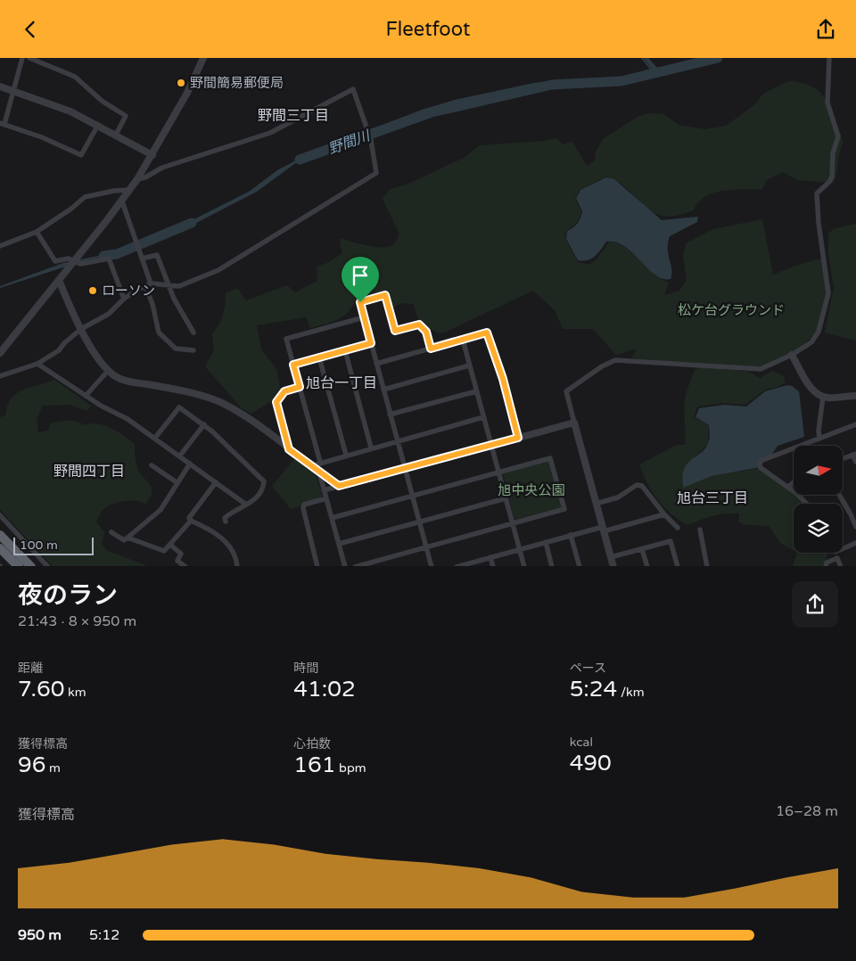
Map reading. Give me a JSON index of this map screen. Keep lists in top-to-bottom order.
{
  "districts": [
    "野間三丁目",
    "旭台一丁目",
    "野間四丁目",
    "旭台三丁目"
  ],
  "water": ["野間川"],
  "parks": ["松ケ台グラウンド", "旭中央公園"],
  "places": ["野間簡易郵便局", "ローソン"],
  "scale_bar": "100 m",
  "north": "right",
  "page": {
    "header": "Fleetfoot",
    "scale": "100 m",
    "heading": ["夜のラン", "21:43 · 8 × 950 m"],
    "stats": [
      ["距離", "7.60 km"],
      ["時間", "41:02"],
      ["ペース", "5:24 /km"],
      ["獲得標高", "96 m"],
      ["心拍数", "161 bpm"],
      ["kcal", "490"]
    ],
    "chart": ["獲得標高", "16–28 m"],
    "list": [
      {
        "name": "950 m",
        "note": "5:12"
      }
    ]
  }
}
